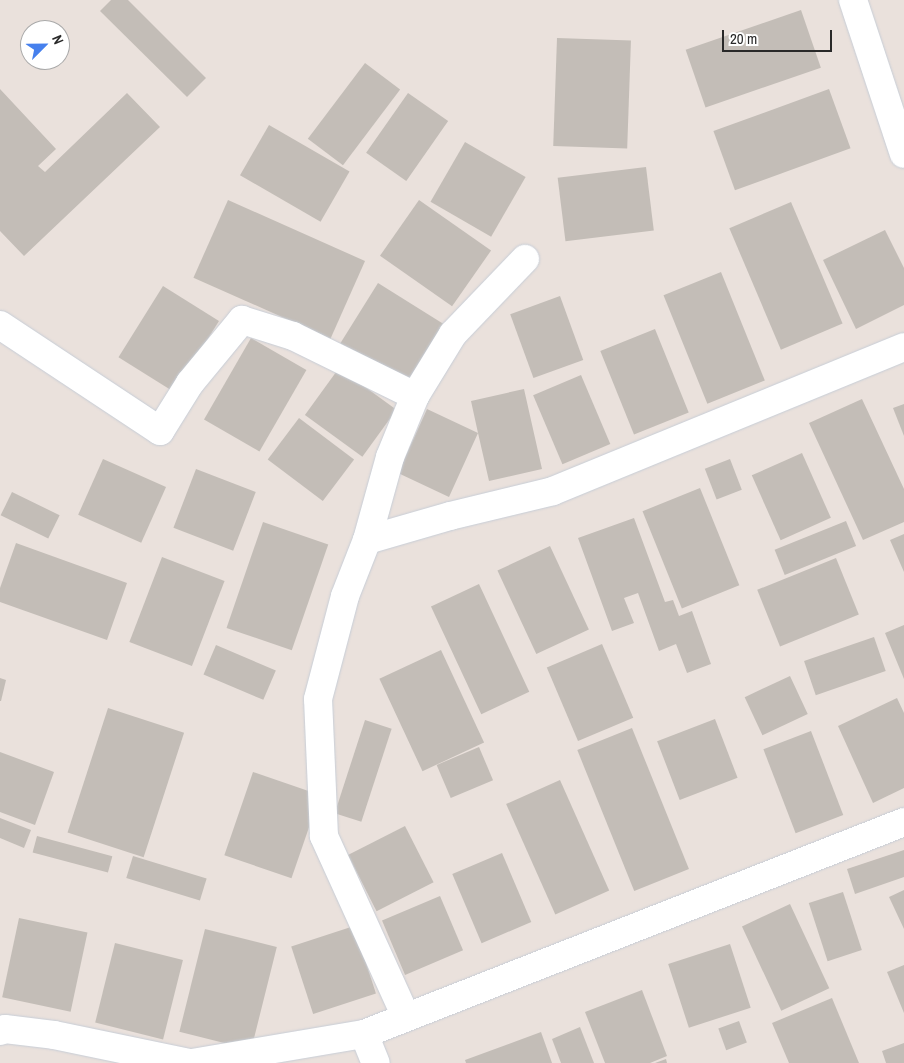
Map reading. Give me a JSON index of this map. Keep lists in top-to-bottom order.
{
  "scale_bar": "20 m",
  "north": "top right"
}
